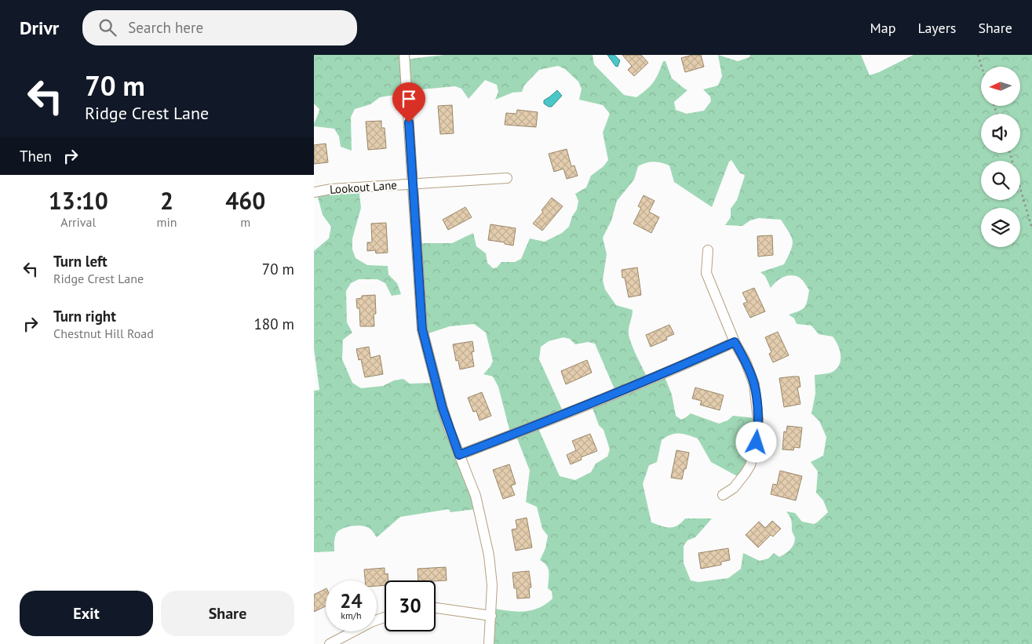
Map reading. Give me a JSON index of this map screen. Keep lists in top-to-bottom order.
{
  "streets": {
    "street": ["Lookout Lane"]
  },
  "north": "left",
  "page": {
    "header": "Drivr",
    "search": "Search here",
    "nav": ["Map", "Layers", "Share"],
    "turn": ["70 m", "Ridge Crest Lane"],
    "then": "Then",
    "eta": [
      "13:10",
      "Arrival",
      "2",
      "min",
      "460",
      "m"
    ],
    "list": [
      {
        "name": "Turn left",
        "note": "Ridge Crest Lane",
        "value": "70 m"
      },
      {
        "name": "Turn right",
        "note": "Chestnut Hill Road",
        "value": "180 m"
      }
    ],
    "speed": "24 km/h",
    "limit": "30",
    "buttons": ["Exit", "Share"]
  }
}
